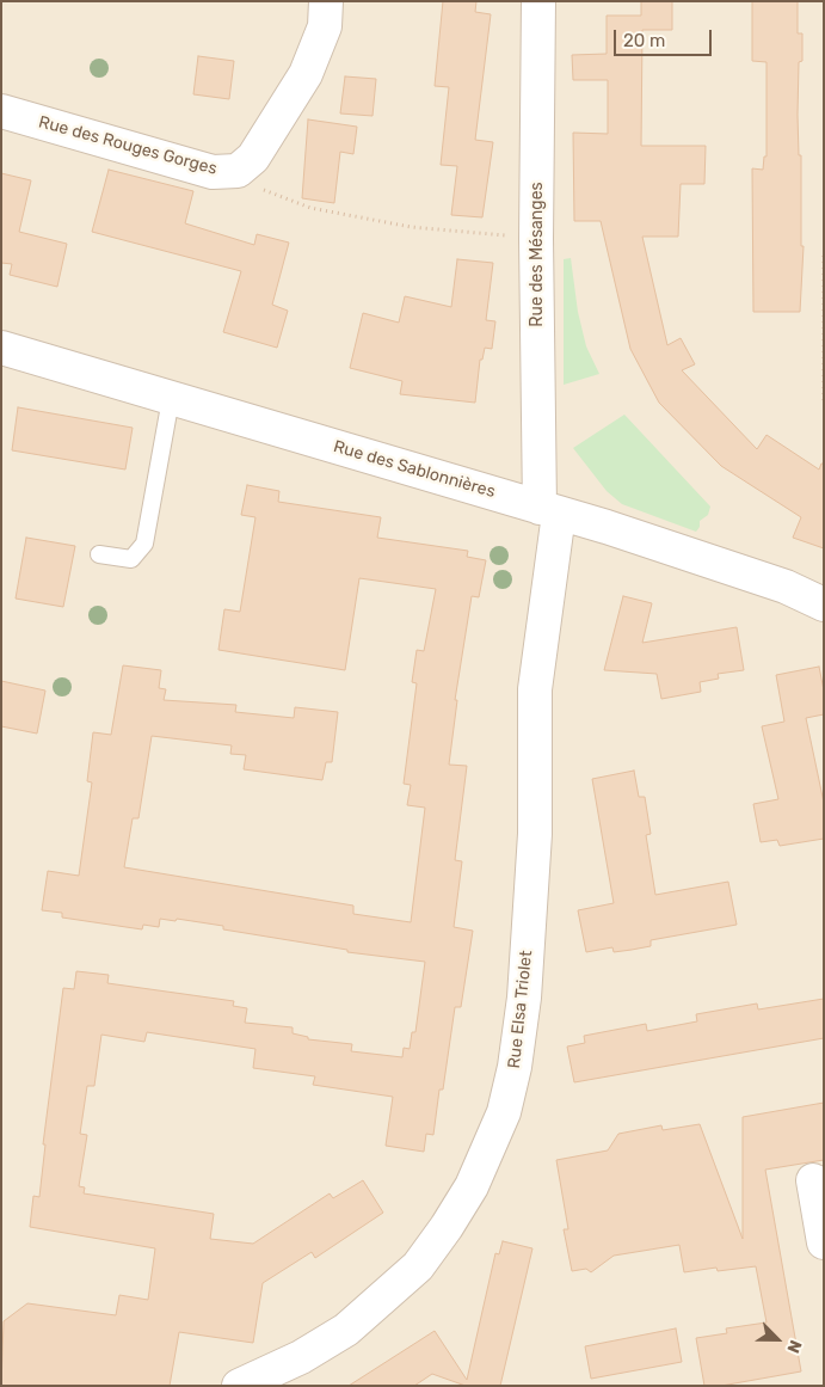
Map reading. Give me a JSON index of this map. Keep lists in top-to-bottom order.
{
  "streets": {
    "street": [
      "Rue des Rouges Gorges",
      "Rue des Mésanges",
      "Rue des Sablonnières",
      "Rue Elsa Triolet"
    ]
  },
  "crossings": [
    ["Rue des Mésanges", "Rue des Sablonnières"],
    ["Rue des Mésanges", "Rue Elsa Triolet"],
    ["Rue des Sablonnières", "Rue Elsa Triolet"]
  ],
  "scale_bar": "20 m",
  "north": "bottom right"
}
